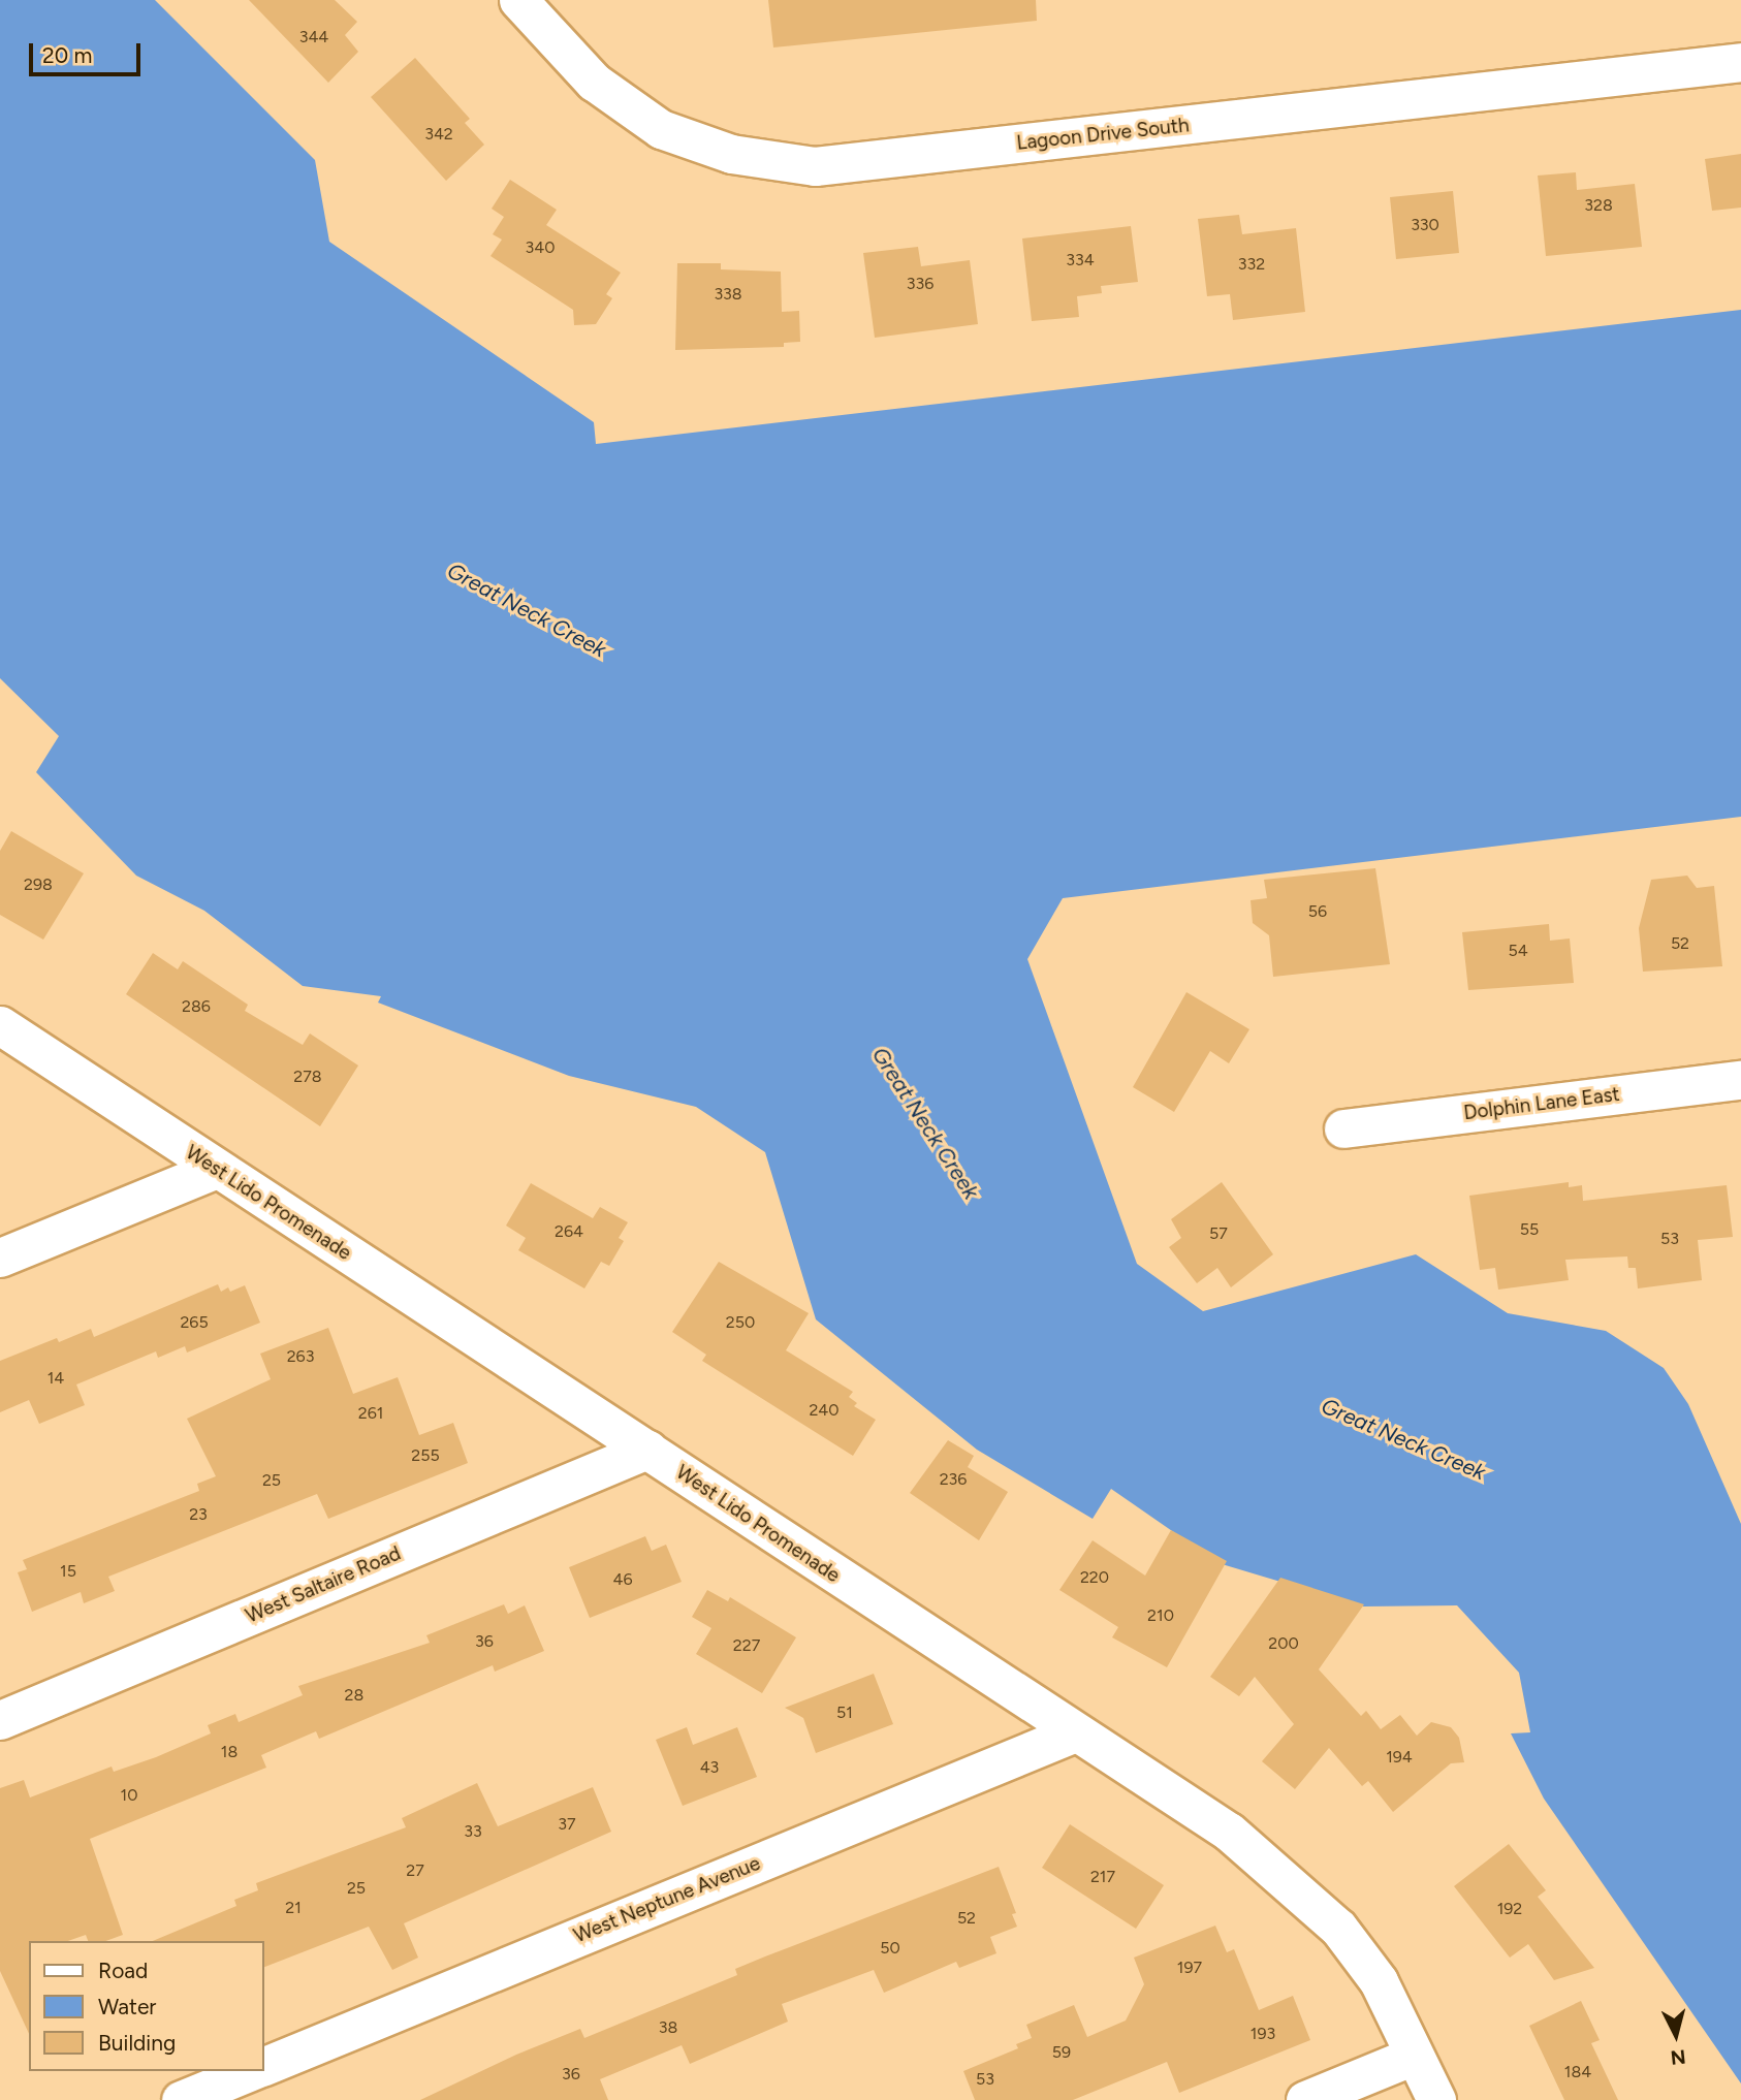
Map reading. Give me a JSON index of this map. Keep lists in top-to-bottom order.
{
  "streets": {
    "street": [
      "Lagoon Drive South",
      "Dolphin Lane East",
      "West Lido Promenade",
      "West Saltaire Road",
      "West Neptune Avenue"
    ]
  },
  "crossings": [
    ["West Lido Promenade", "West Saltaire Road"],
    ["West Lido Promenade", "West Neptune Avenue"]
  ],
  "water": ["Great Neck Creek"],
  "house_numbers": [
    "344",
    "342",
    "328",
    "330",
    "340",
    "334",
    "332",
    "336",
    "338",
    "298",
    "56",
    "52",
    "54",
    "286",
    "278",
    "55",
    "264",
    "57",
    "53",
    "265",
    "250",
    "263",
    "14",
    "240",
    "261",
    "255",
    "236",
    "25",
    "23",
    "15",
    "220",
    "46",
    "210",
    "36",
    "200",
    "227",
    "28",
    "51",
    "18",
    "194",
    "43",
    "10",
    "37",
    "33",
    "27",
    "217",
    "25",
    "21",
    "192",
    "52",
    "50",
    "197",
    "38",
    "193",
    "59",
    "184",
    "36",
    "53"
  ],
  "legend": ["Road", "Water", "Building"],
  "scale_bar": "20 m",
  "north": "bottom"
}
